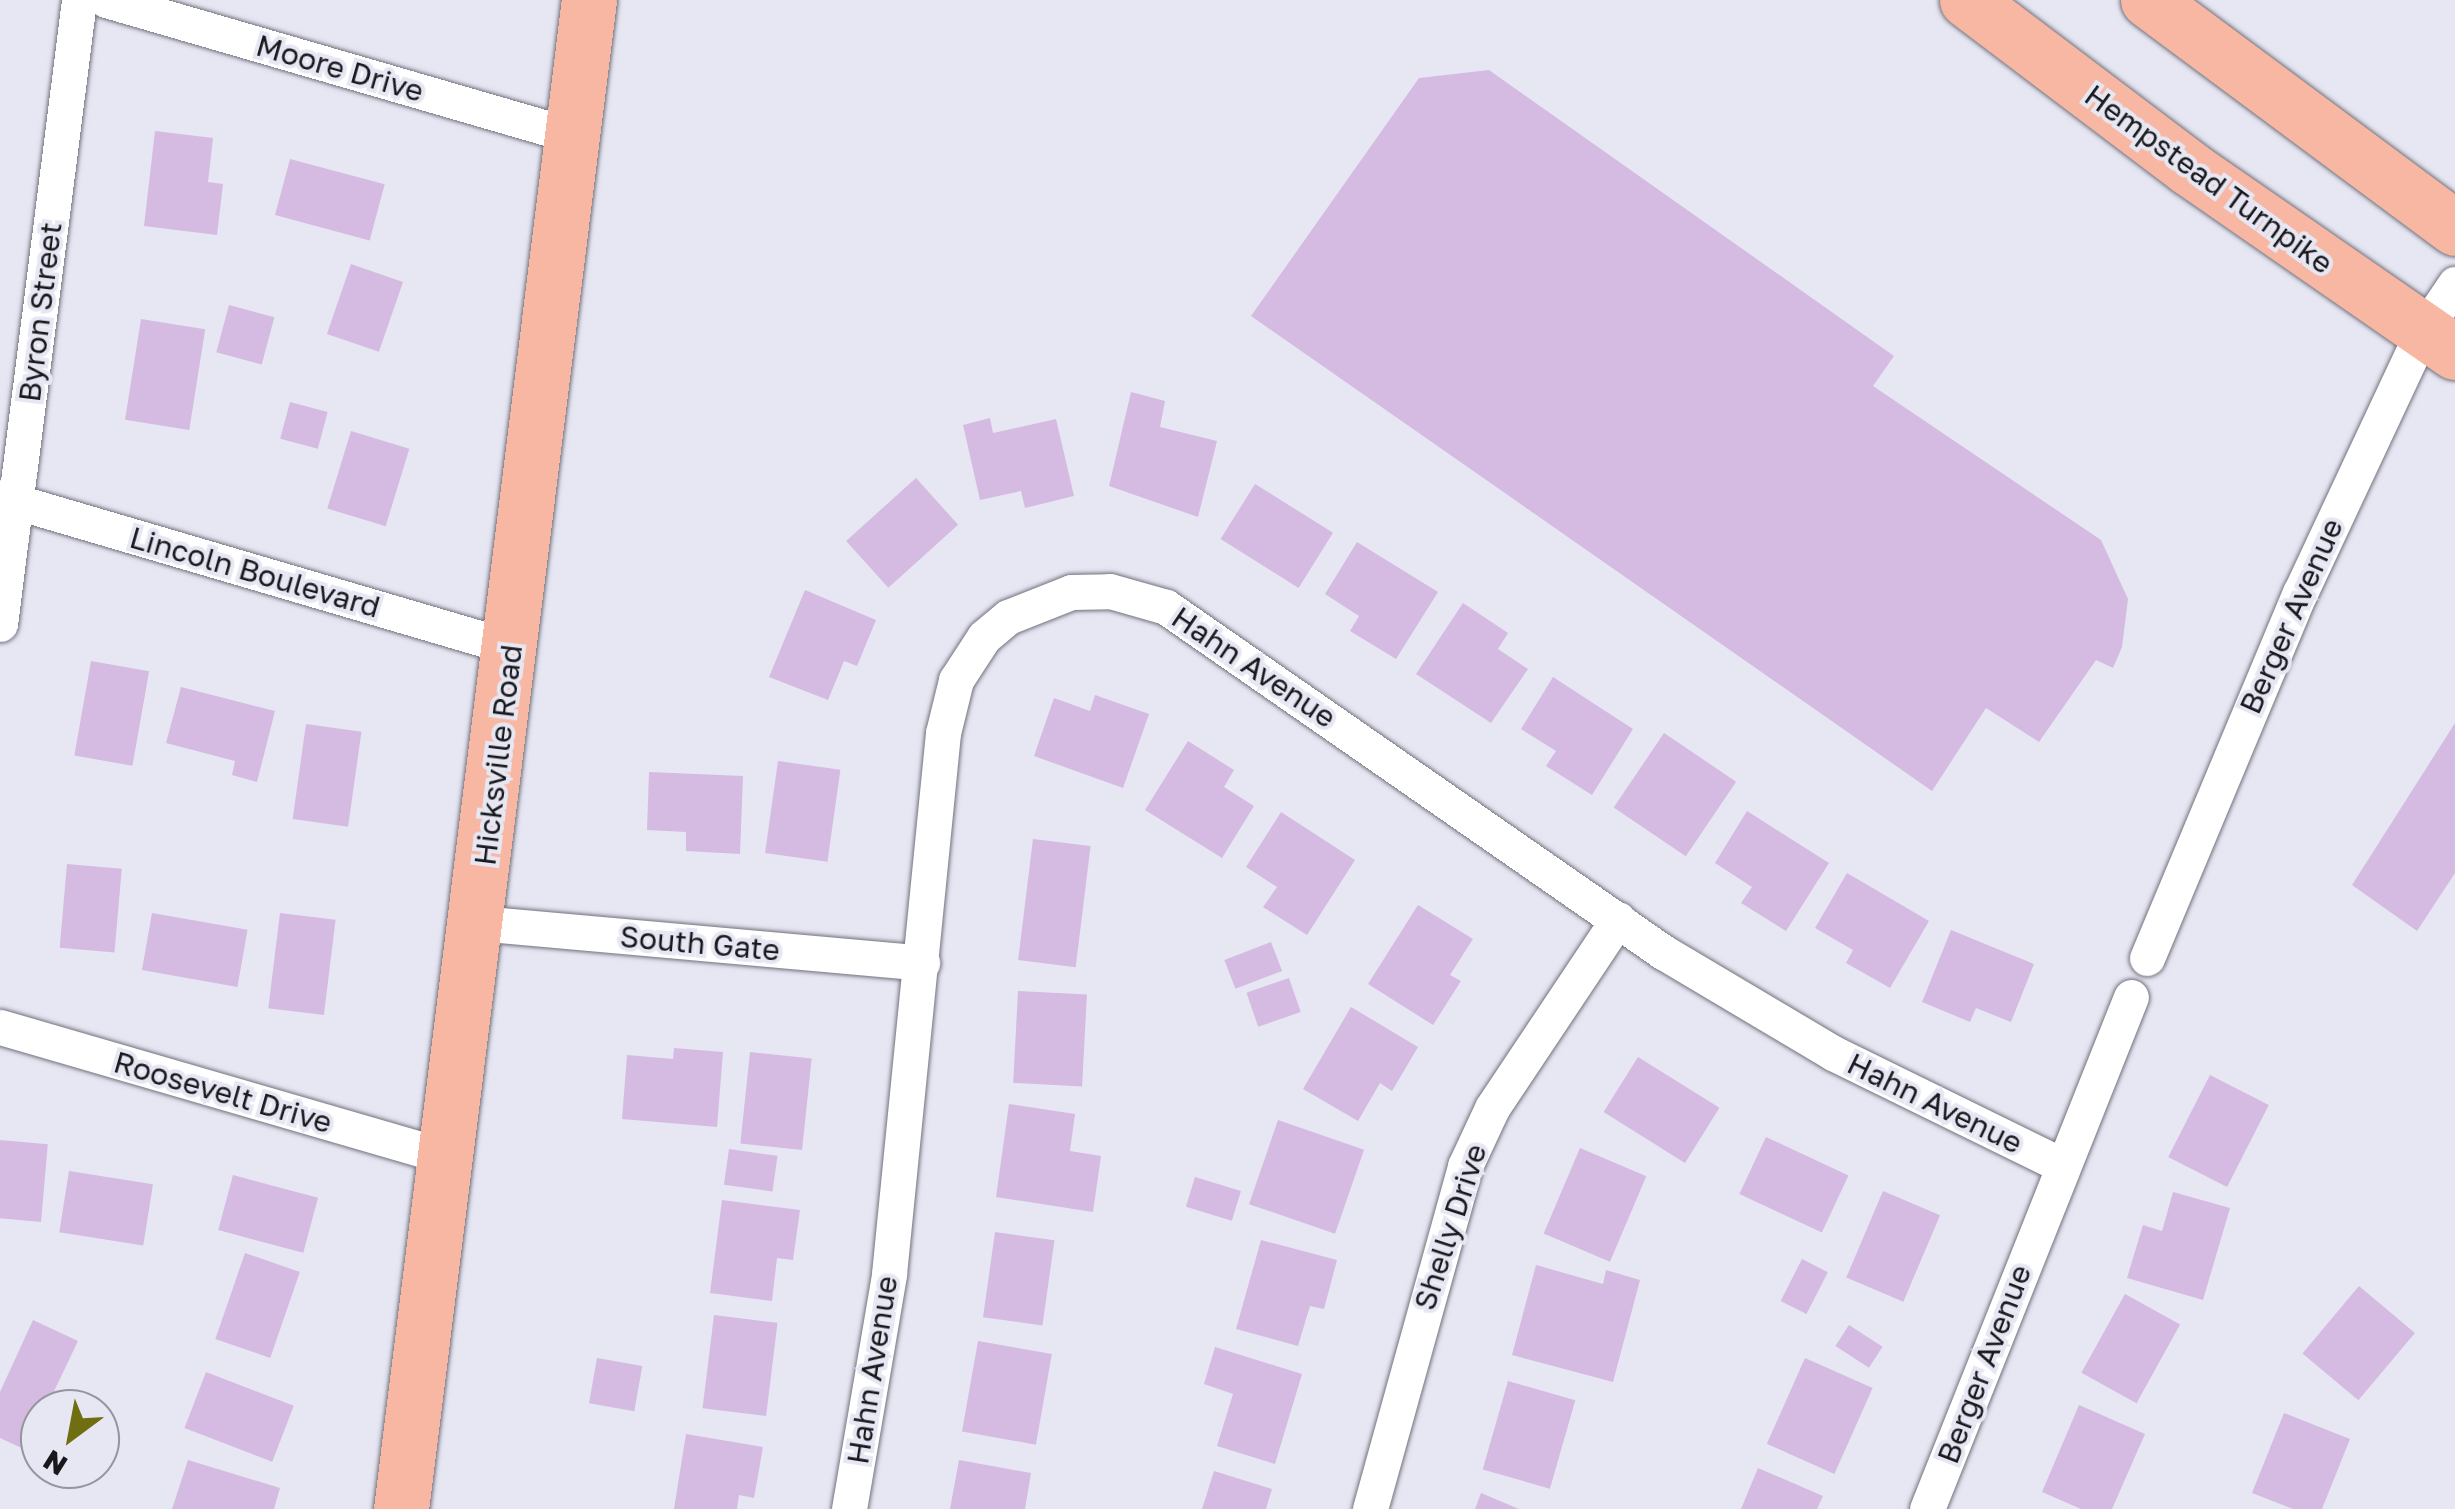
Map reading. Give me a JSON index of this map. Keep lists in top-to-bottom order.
{
  "streets": {
    "main road": ["Hempstead Turnpike", "Hicksville Road"],
    "street": [
      "Moore Drive",
      "Byron Street",
      "Lincoln Boulevard",
      "Berger Avenue",
      "Hahn Avenue",
      "South Gate",
      "Roosevelt Drive",
      "Shelly Drive"
    ]
  },
  "crossings": [
    ["Moore Drive", "Hicksville Road"],
    ["Hempstead Turnpike", "Berger Avenue"],
    ["Byron Street", "Lincoln Boulevard"],
    ["Lincoln Boulevard", "Hicksville Road"],
    ["Berger Avenue", "Hahn Avenue"],
    ["Hahn Avenue", "South Gate"],
    ["Hahn Avenue", "Shelly Drive"],
    ["Hicksville Road", "South Gate"],
    ["Hicksville Road", "Roosevelt Drive"]
  ],
  "north": "bottom left"
}
